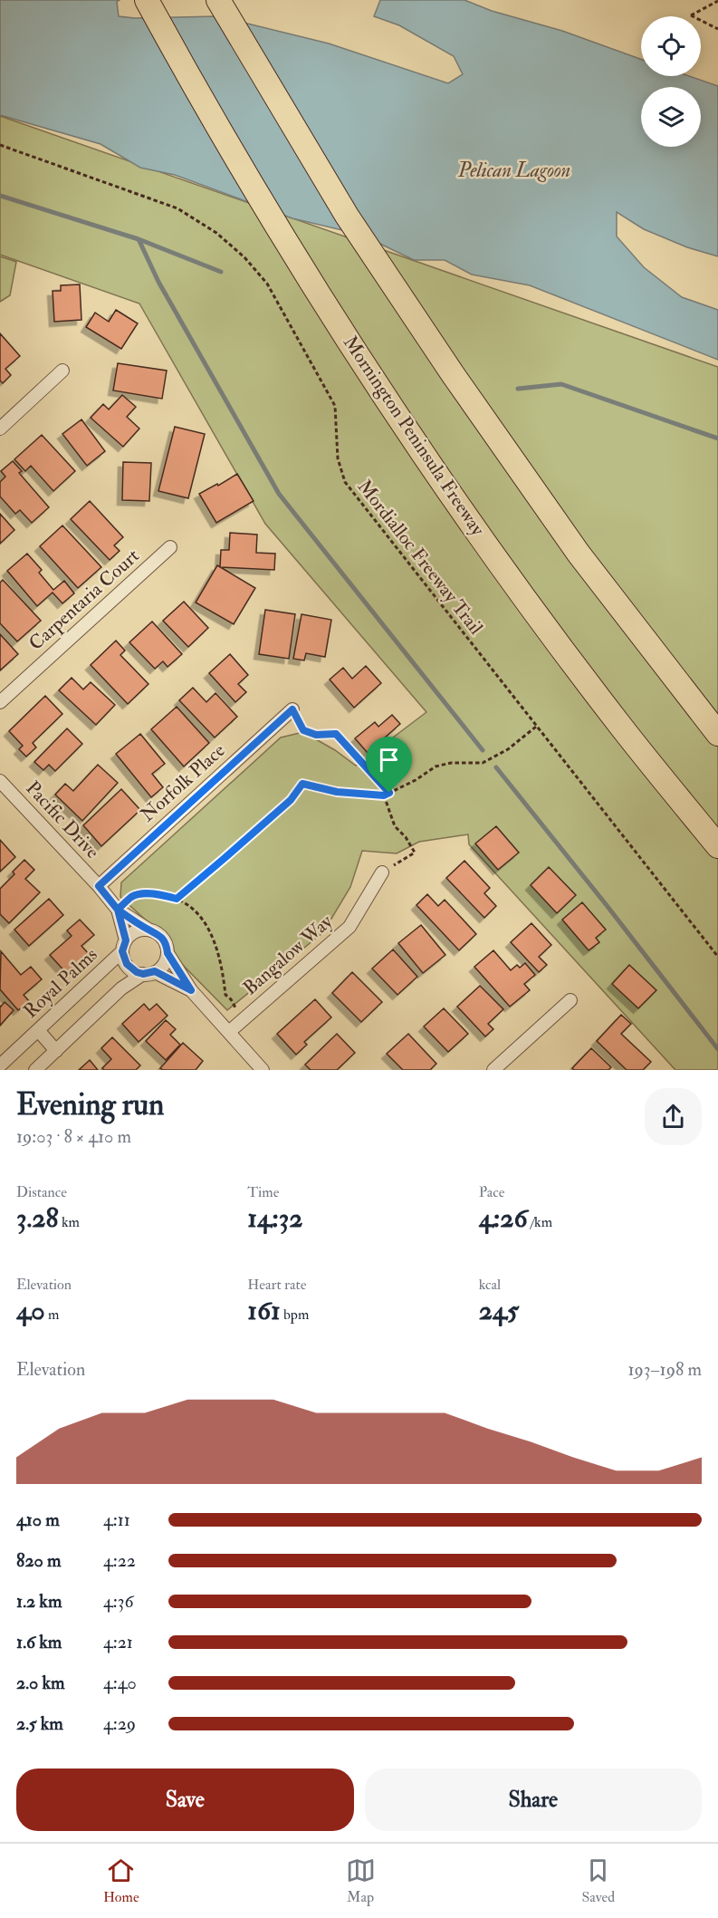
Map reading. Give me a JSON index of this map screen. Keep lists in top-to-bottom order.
{
  "streets": {
    "highway": ["Mornington Peninsula Freeway"],
    "street": [
      "Carpentaria Court",
      "Norfolk Place",
      "Pacific Drive",
      "Bangalow Way",
      "Royal Palms"
    ],
    "path": ["Mordialloc Freeway Trail"]
  },
  "crossings": [
    ["Norfolk Place", "Pacific Drive"],
    ["Pacific Drive", "Royal Palms"]
  ],
  "water": ["Pelican Lagoon"],
  "page": {
    "heading": ["Evening run", "19:03 · 8 × 410 m"],
    "stats": [
      ["Distance", "3.28 km"],
      ["Time", "14:32"],
      ["Pace", "4:26 /km"],
      ["Elevation", "40 m"],
      ["Heart rate", "161 bpm"],
      ["kcal", "245"]
    ],
    "chart": ["Elevation", "193–198 m"],
    "list": [
      {
        "name": "410 m",
        "note": "4:11"
      },
      {
        "name": "820 m",
        "note": "4:22"
      },
      {
        "name": "1.2 km",
        "note": "4:36"
      },
      {
        "name": "1.6 km",
        "note": "4:21"
      },
      {
        "name": "2.0 km",
        "note": "4:40"
      },
      {
        "name": "2.5 km",
        "note": "4:29"
      }
    ],
    "buttons": ["Save", "Share"],
    "tabs": ["Home", "Map", "Saved"]
  }
}
